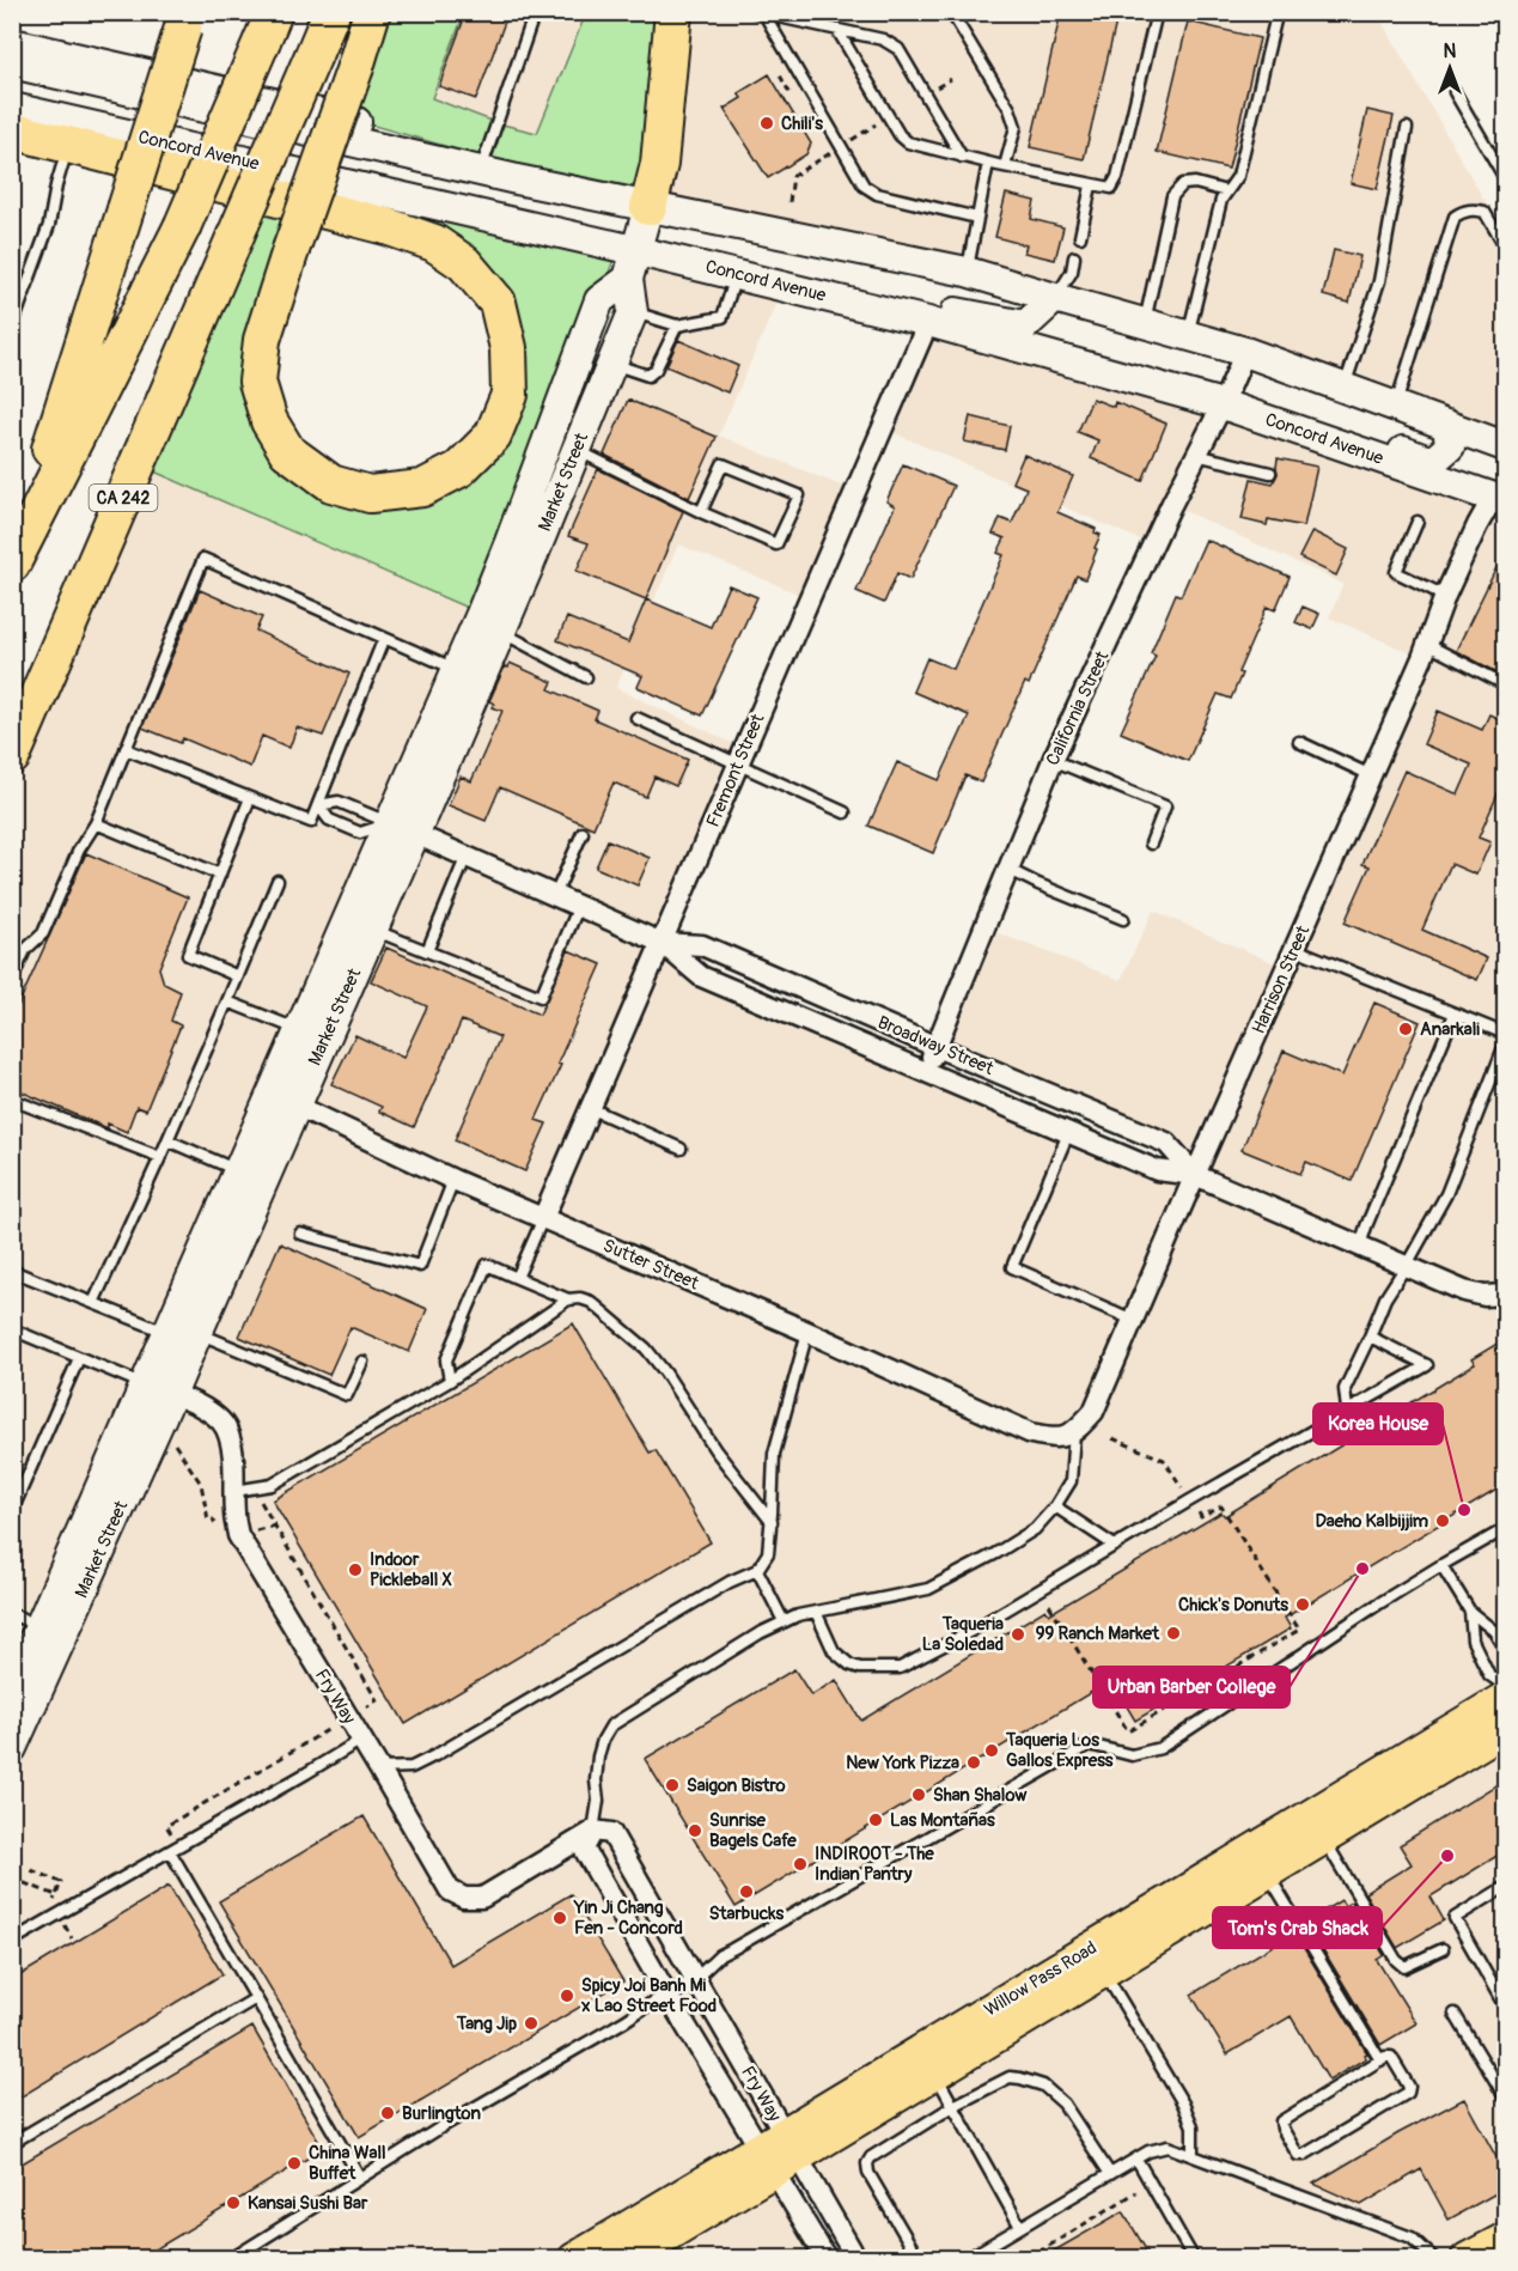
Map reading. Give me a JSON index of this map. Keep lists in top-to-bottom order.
{
  "streets": {
    "highway": ["CA 242"],
    "main road": ["Concord Avenue", "Market Street", "Willow Pass Road"],
    "street": [
      "California Street",
      "Fremont Street",
      "Harrison Street",
      "Broadway Street",
      "Sutter Street",
      "Fry Way"
    ]
  },
  "crossings": [
    ["Concord Avenue", "Market Street"],
    ["Concord Avenue", "California Street"],
    ["Concord Avenue", "Fremont Street"],
    ["Concord Avenue", "Harrison Street"],
    ["Market Street", "Broadway Street"],
    ["Market Street", "Sutter Street"],
    ["Market Street", "Fry Way"],
    ["California Street", "Broadway Street"],
    ["Fremont Street", "Broadway Street"],
    ["Fremont Street", "Sutter Street"],
    ["Harrison Street", "Broadway Street"],
    ["Harrison Street", "Sutter Street"],
    ["Fry Way", "Willow Pass Road"]
  ],
  "places": [
    "Chili's",
    "Anarkali",
    "Korea House",
    "Daeho Kalbijjim",
    "Urban Barber College",
    "Indoor Pickleball X",
    "Chick's Donuts",
    "99 Ranch Market",
    "Taqueria La Soledad",
    "Taqueria Los Gallos Express",
    "New York Pizza",
    "Saigon Bistro",
    "Shan Shalow",
    "Las Montañas",
    "Sunrise Bagels Cafe",
    "Tom's Crab Shack",
    "INDIROOT - The Indian Pantry",
    "Starbucks",
    "Yin Ji Chang Fen - Concord",
    "Spicy Joi Banh Mi x Lao Street Food",
    "Tang Jip",
    "Burlington",
    "China Wall Buffet",
    "Kansai Sushi Bar"
  ],
  "north": "top"
}
